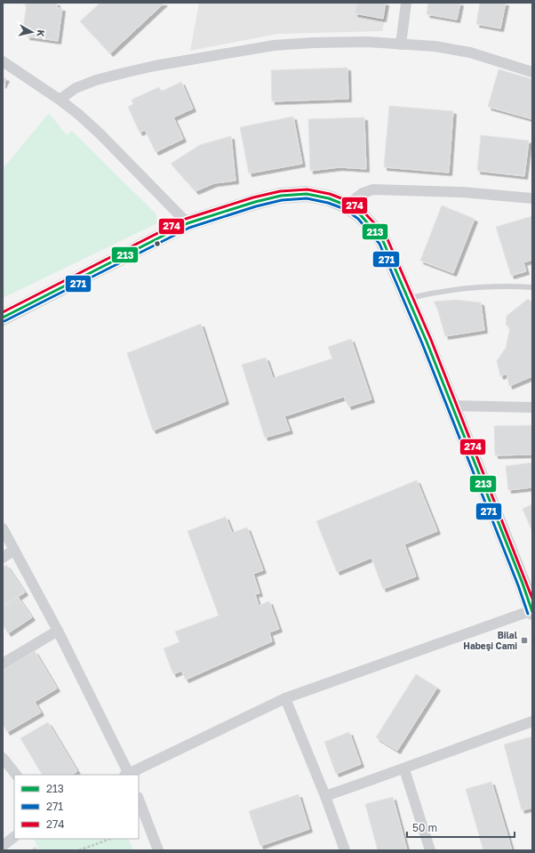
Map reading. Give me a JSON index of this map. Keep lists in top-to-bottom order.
{
  "places": {
    "transit": ["Bilal Habeşi Cami"]
  },
  "lines": ["transit line 274", "transit line 213", "transit line 271"],
  "legend": ["213", "271", "274"],
  "scale_bar": "50 m",
  "north": "right"
}
